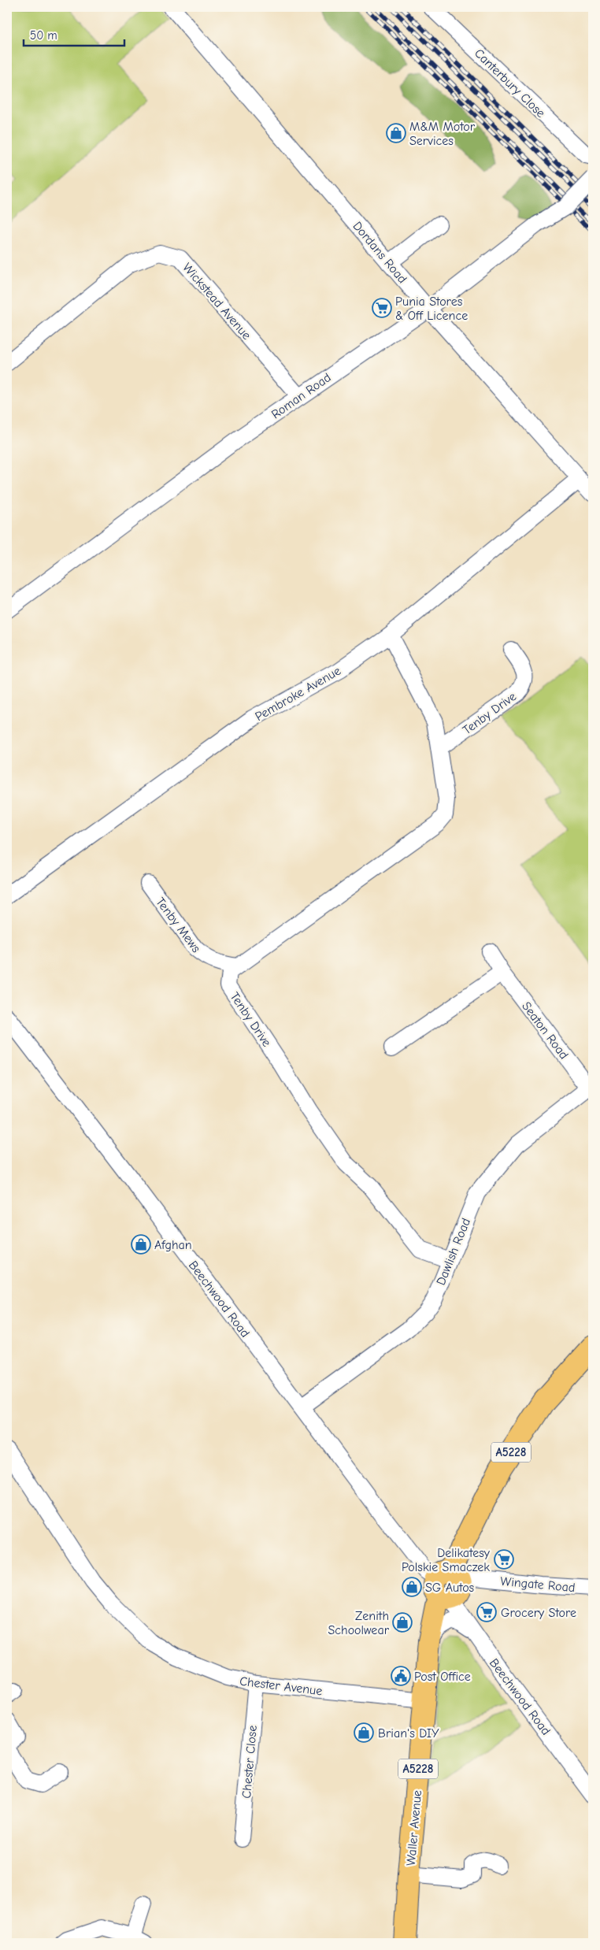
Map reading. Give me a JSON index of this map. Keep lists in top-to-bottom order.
{
  "streets": {
    "main road": ["A5228", "Waller Avenue"],
    "street": [
      "Canterbury Close",
      "Dordans Road",
      "Wickstead Avenue",
      "Roman Road",
      "Pembroke Avenue",
      "Tenby Drive",
      "Tenby Mews",
      "Seaton Road",
      "Dawlish Road",
      "Beechwood Road",
      "Wingate Road",
      "Chester Avenue",
      "Chester Close"
    ]
  },
  "crossings": [
    ["Dordans Road", "Roman Road"],
    ["Dordans Road", "Pembroke Avenue"],
    ["Wickstead Avenue", "Roman Road"],
    ["Pembroke Avenue", "Tenby Drive"],
    ["Tenby Drive", "Tenby Mews"],
    ["Tenby Drive", "Dawlish Road"],
    ["Seaton Road", "Dawlish Road"],
    ["Dawlish Road", "Beechwood Road"],
    ["Beechwood Road", "Wingate Road"],
    ["Beechwood Road", "Waller Avenue"],
    ["Wingate Road", "Waller Avenue"],
    ["Chester Avenue", "Chester Close"],
    ["Chester Avenue", "Waller Avenue"]
  ],
  "places": {
    "shop": [
      "M&M Motor Services",
      "Afghan",
      "SG Autos",
      "Zenith Schoolwear",
      "Brian's DIY"
    ],
    "supermarket": ["Punia Stores & Off Licence", "Delikatesy Polskie Smaczek", "Grocery Store"],
    "public building": ["Post Office"]
  },
  "scale_bar": "50 m"
}
